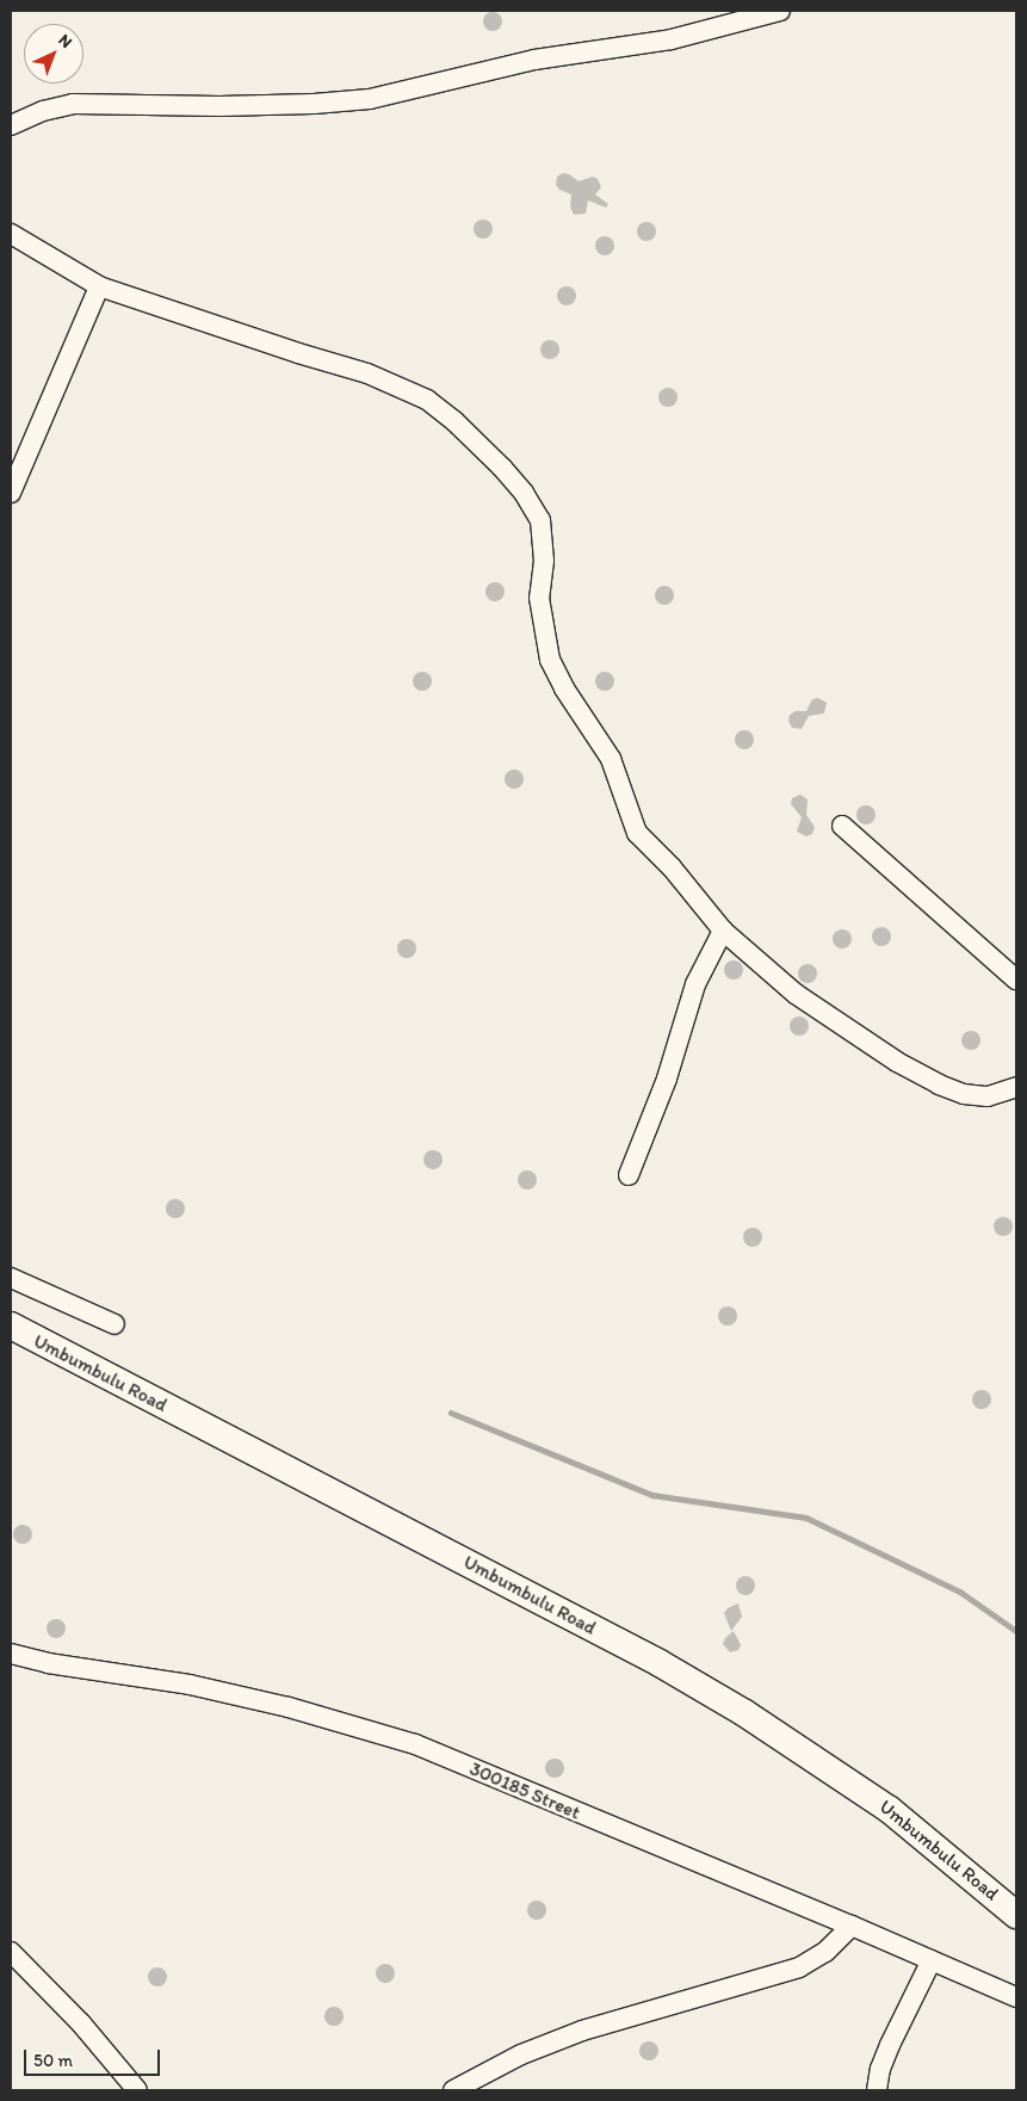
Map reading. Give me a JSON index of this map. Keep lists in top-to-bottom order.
{
  "streets": {
    "main road": ["Umbumbulu Road"],
    "street": ["300185 Street"]
  },
  "scale_bar": "50 m",
  "north": "top right"
}
